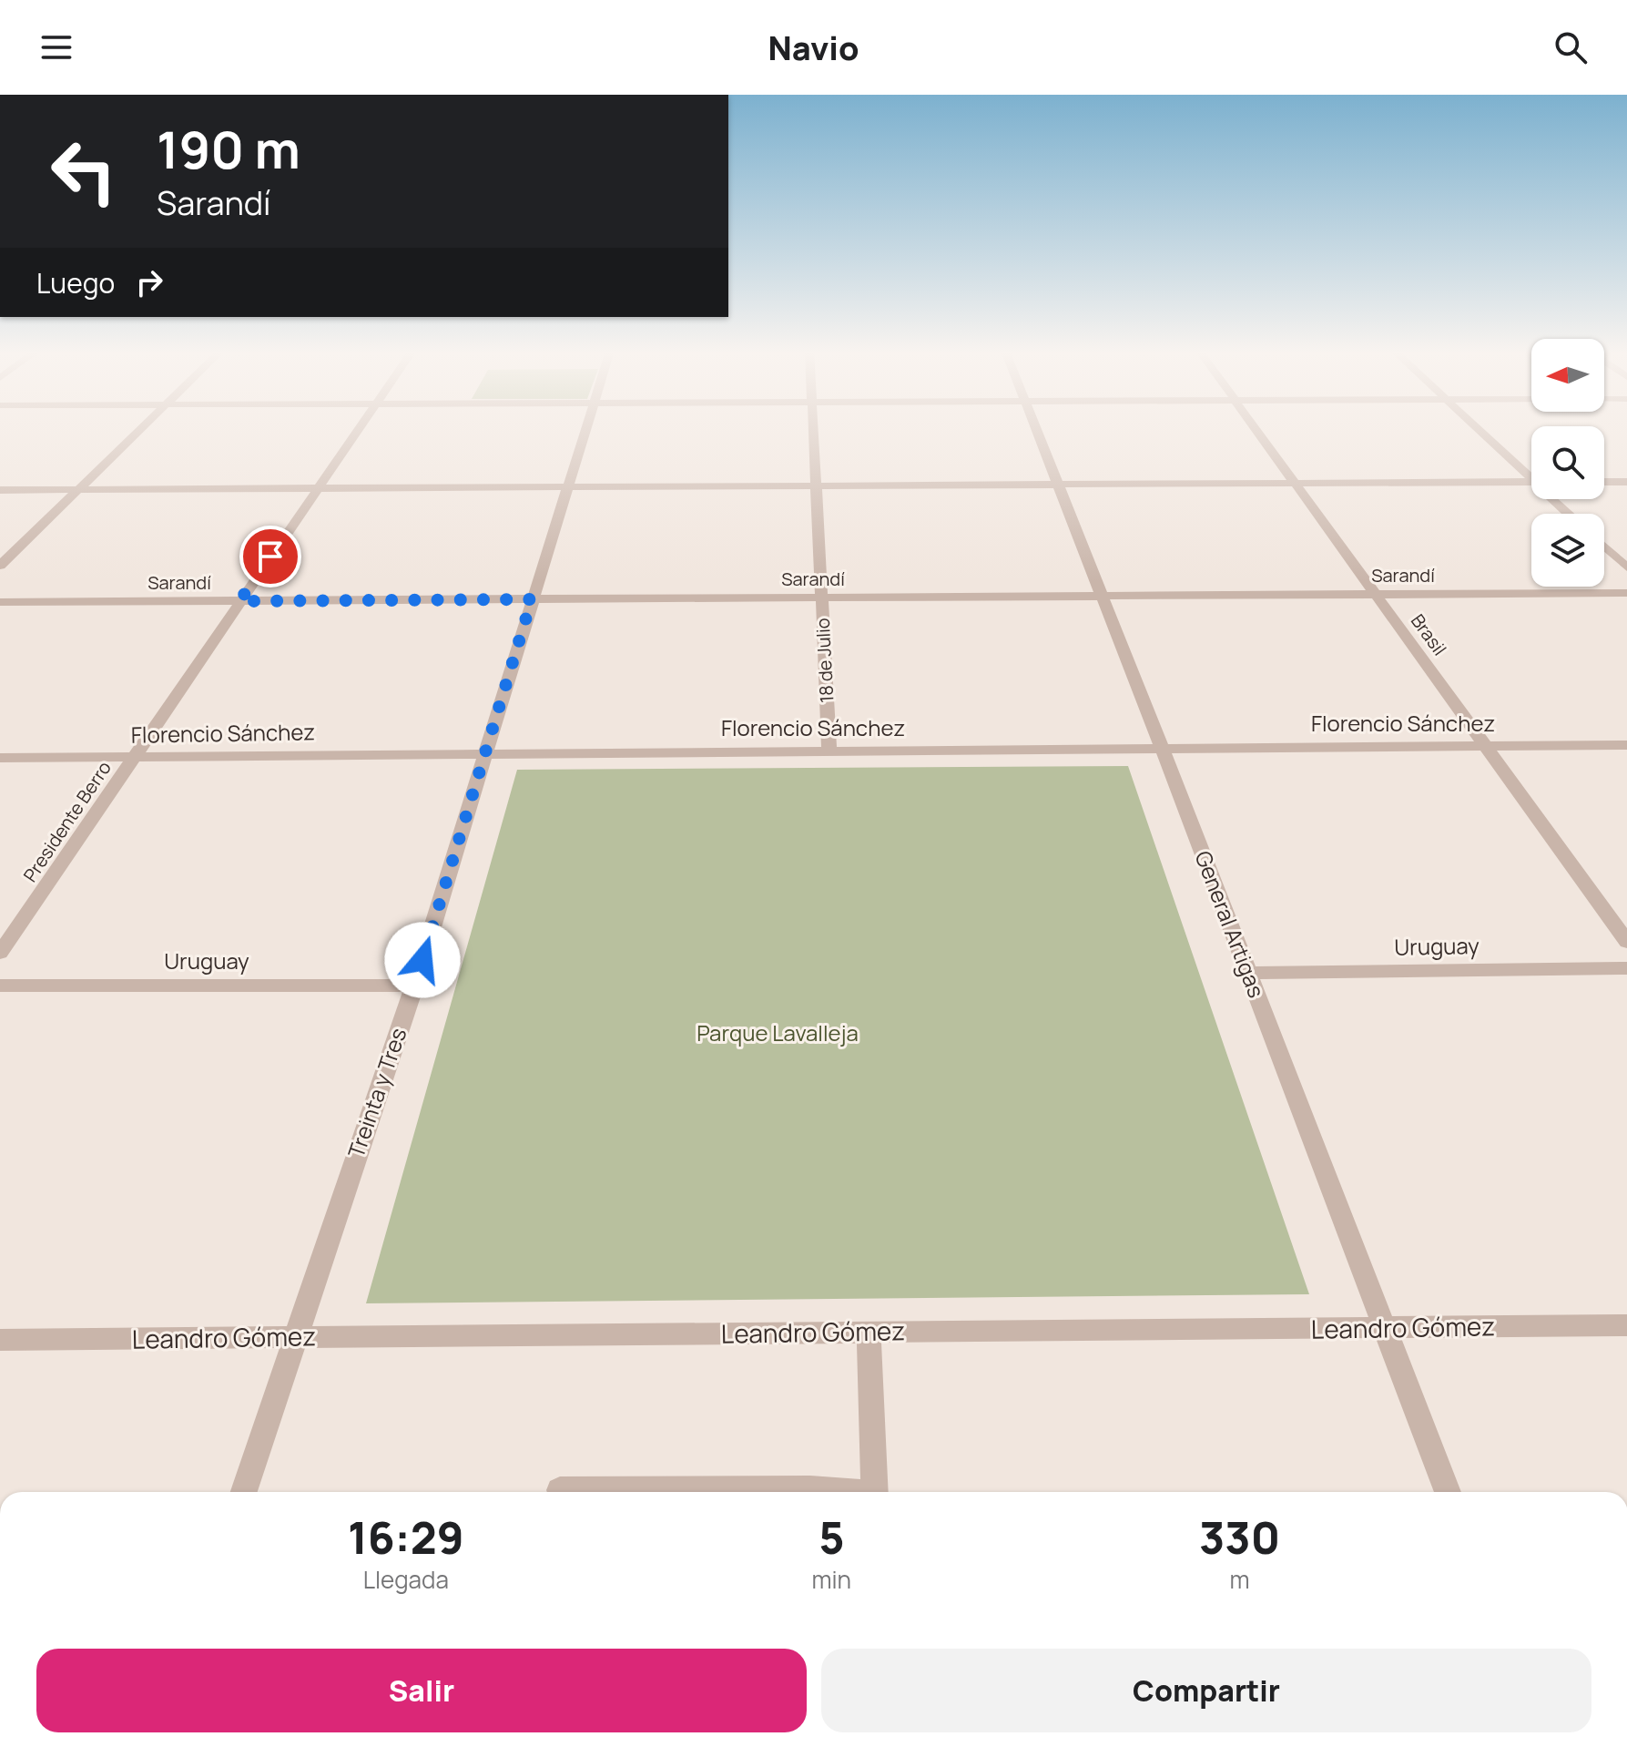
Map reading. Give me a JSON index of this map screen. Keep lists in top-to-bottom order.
{
  "streets": {
    "street": [
      "Sarandí",
      "Brasil",
      "18 de Julio",
      "Florencio Sánchez",
      "Presidente Berro",
      "General Artigas",
      "Uruguay",
      "Treinta y Tres",
      "Leandro Gómez"
    ]
  },
  "crossings": [
    ["Sarandí", "Brasil"],
    ["Sarandí", "18 de Julio"],
    ["Sarandí", "Presidente Berro"],
    ["Sarandí", "General Artigas"],
    ["Sarandí", "Treinta y Tres"],
    ["Brasil", "Florencio Sánchez"],
    ["18 de Julio", "Florencio Sánchez"],
    ["Florencio Sánchez", "Presidente Berro"],
    ["Florencio Sánchez", "General Artigas"],
    ["Florencio Sánchez", "Treinta y Tres"],
    ["General Artigas", "Uruguay"],
    ["General Artigas", "Leandro Gómez"],
    ["Uruguay", "Treinta y Tres"],
    ["Treinta y Tres", "Leandro Gómez"]
  ],
  "parks": ["Parque Lavalleja"],
  "north": "left",
  "page": {
    "header": "Navio",
    "turn": ["190 m", "Sarandí"],
    "then": "Luego",
    "eta": [
      "16:29",
      "Llegada",
      "5",
      "min",
      "330",
      "m"
    ],
    "buttons": ["Salir", "Compartir"]
  }
}
